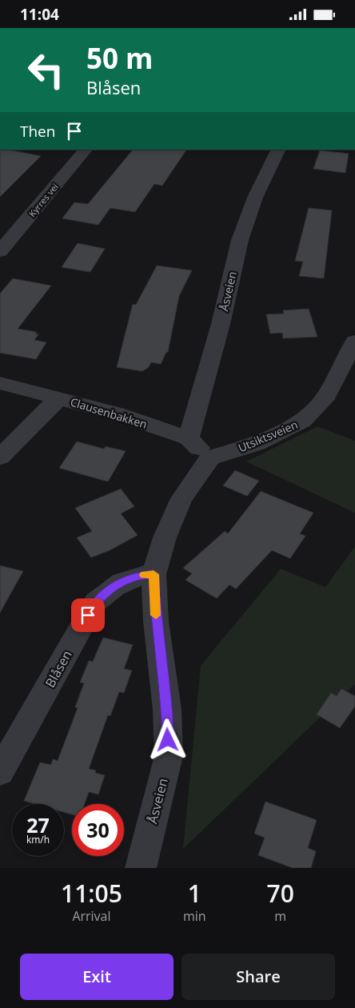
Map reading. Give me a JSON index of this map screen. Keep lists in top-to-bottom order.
{
  "streets": {
    "street": [
      "Kyrres vei",
      "Åsveien",
      "Clausenbakken",
      "Utsiktsveien",
      "Blåsen"
    ]
  },
  "crossings": [
    ["Åsveien", "Clausenbakken"],
    ["Åsveien", "Utsiktsveien"],
    ["Åsveien", "Blåsen"],
    ["Clausenbakken", "Utsiktsveien"]
  ],
  "page": {
    "status": "11:04",
    "turn": ["50 m", "Blåsen"],
    "then": "Then",
    "speed": "27 km/h",
    "limit": "30",
    "eta": [
      "11:05",
      "Arrival",
      "1",
      "min",
      "70",
      "m"
    ],
    "buttons": ["Exit", "Share"]
  }
}
